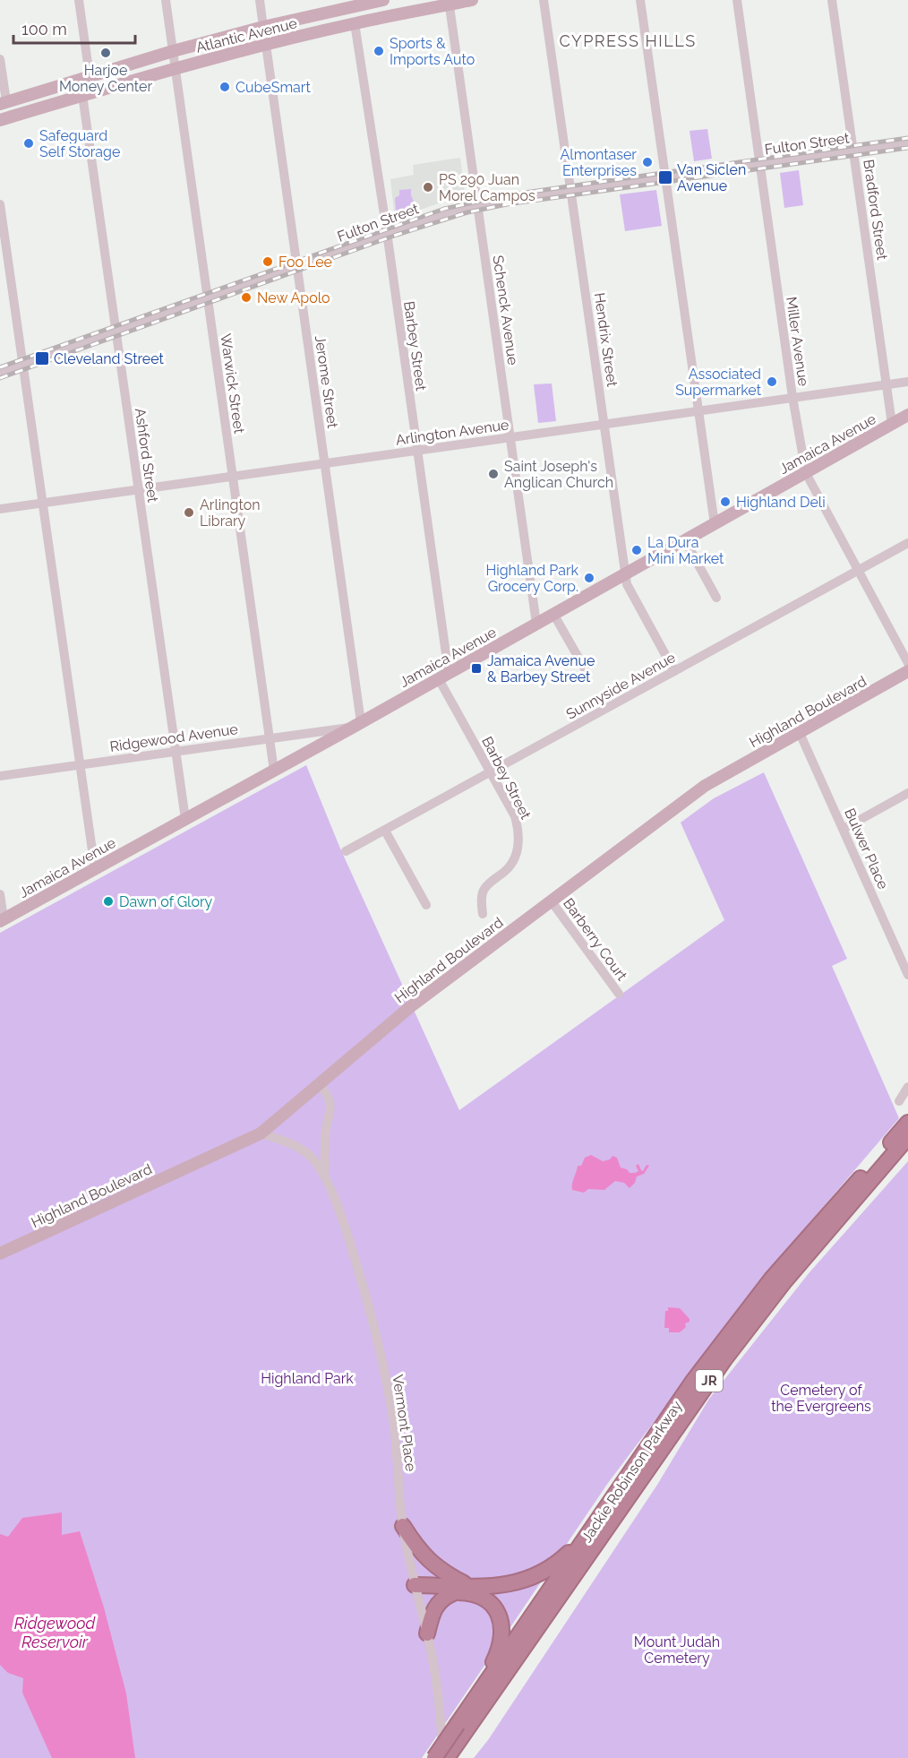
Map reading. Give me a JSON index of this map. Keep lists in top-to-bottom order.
{
  "streets": {
    "highway": ["JR", "Jackie Robinson Parkway"],
    "main road": ["Atlantic Avenue", "Jamaica Avenue", "Highland Boulevard"],
    "street": [
      "Fulton Street",
      "Bradford Street",
      "Schenck Avenue",
      "Hendrix Street",
      "Miller Avenue",
      "Barbey Street",
      "Jerome Street",
      "Warwick Street",
      "Arlington Avenue",
      "Ashford Street",
      "Sunnyside Avenue",
      "Ridgewood Avenue",
      "Bulwer Place",
      "Barberry Court",
      "Vermont Place"
    ]
  },
  "crossings": [
    ["Atlantic Avenue", "Schenck Avenue"],
    ["Atlantic Avenue", "Barbey Street"],
    ["Atlantic Avenue", "Jerome Street"],
    ["Atlantic Avenue", "Warwick Street"],
    ["Atlantic Avenue", "Ashford Street"],
    ["Fulton Street", "Bradford Street"],
    ["Fulton Street", "Schenck Avenue"],
    ["Fulton Street", "Hendrix Street"],
    ["Fulton Street", "Miller Avenue"],
    ["Fulton Street", "Barbey Street"],
    ["Fulton Street", "Jerome Street"],
    ["Fulton Street", "Warwick Street"],
    ["Fulton Street", "Ashford Street"],
    ["Bradford Street", "Arlington Avenue"],
    ["Bradford Street", "Jamaica Avenue"],
    ["Schenck Avenue", "Arlington Avenue"],
    ["Schenck Avenue", "Jamaica Avenue"],
    ["Hendrix Street", "Arlington Avenue"],
    ["Hendrix Street", "Jamaica Avenue"],
    ["Hendrix Street", "Sunnyside Avenue"],
    ["Miller Avenue", "Arlington Avenue"],
    ["Miller Avenue", "Jamaica Avenue"],
    ["Miller Avenue", "Sunnyside Avenue"],
    ["Barbey Street", "Arlington Avenue"],
    ["Barbey Street", "Jamaica Avenue"],
    ["Barbey Street", "Sunnyside Avenue"],
    ["Jerome Street", "Arlington Avenue"],
    ["Jerome Street", "Jamaica Avenue"],
    ["Jerome Street", "Ridgewood Avenue"],
    ["Warwick Street", "Arlington Avenue"],
    ["Warwick Street", "Jamaica Avenue"],
    ["Warwick Street", "Ridgewood Avenue"],
    ["Arlington Avenue", "Ashford Street"],
    ["Jamaica Avenue", "Ashford Street"],
    ["Jamaica Avenue", "Ridgewood Avenue"],
    ["Ashford Street", "Ridgewood Avenue"],
    ["Highland Boulevard", "Bulwer Place"],
    ["Highland Boulevard", "Barberry Court"],
    ["Highland Boulevard", "Vermont Place"],
    ["Vermont Place", "Jackie Robinson Parkway"]
  ],
  "districts": ["CYPRESS HILLS"],
  "water": ["Ridgewood Reservoir"],
  "parks": ["Highland Park", "Cemetery of the Evergreens", "Mount Judah Cemetery"],
  "places": {
    "other": [
      "Sports & Imports Auto",
      "Harjoe Money Center",
      "CubeSmart",
      "Safeguard Self Storage",
      "Almontaser Enterprises",
      "PS 290 Juan Morel Campos",
      "Foo Lee",
      "New Apolo",
      "Associated Supermarket",
      "Saint Joseph's Anglican Church",
      "Highland Deli",
      "Arlington Library",
      "La Dura Mini Market",
      "Highland Park Grocery Corp.",
      "Dawn of Glory"
    ],
    "transit": ["Van Siclen Avenue", "Cleveland Street", "Jamaica Avenue & Barbey Street"]
  },
  "scale_bar": "100 m"
}
